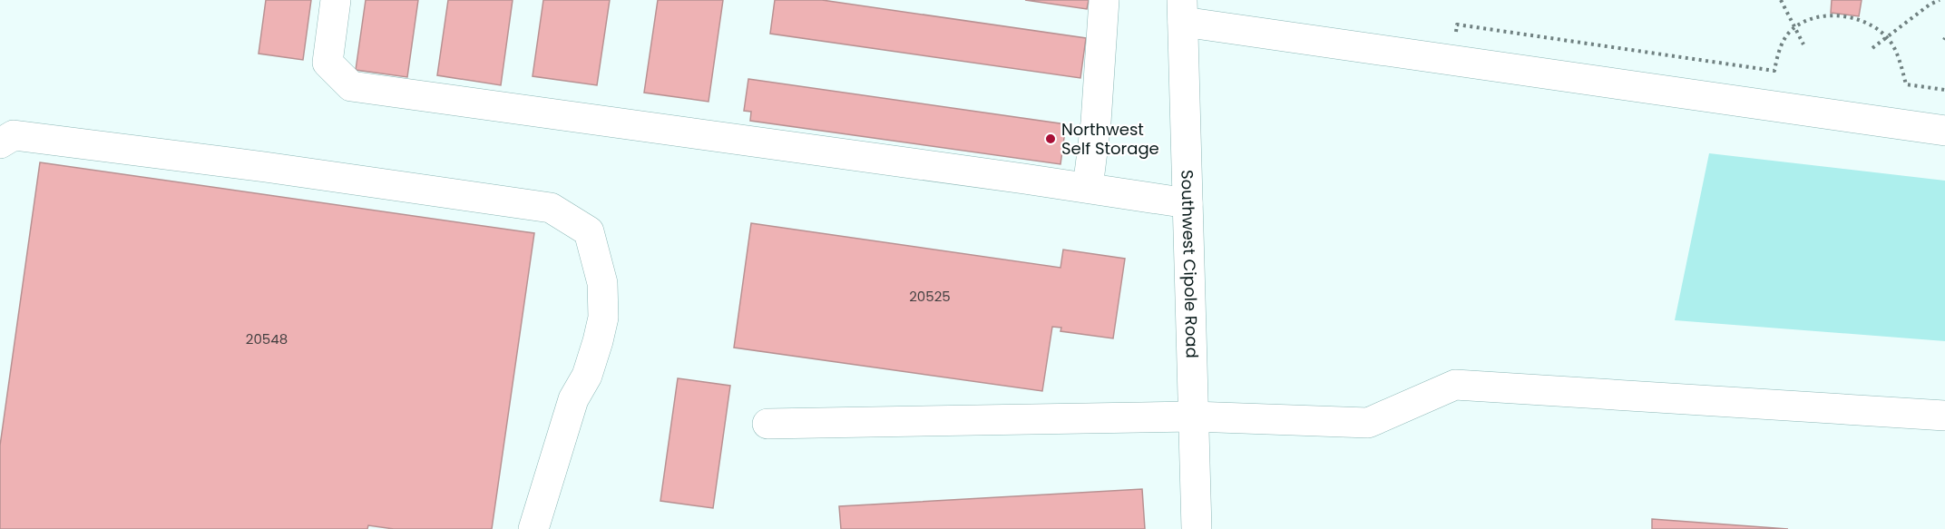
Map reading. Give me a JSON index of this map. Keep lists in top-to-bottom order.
{
  "streets": {
    "street": ["Southwest Cipole Road"]
  },
  "places": ["Northwest Self Storage"],
  "house_numbers": ["20525", "20548"]
}
